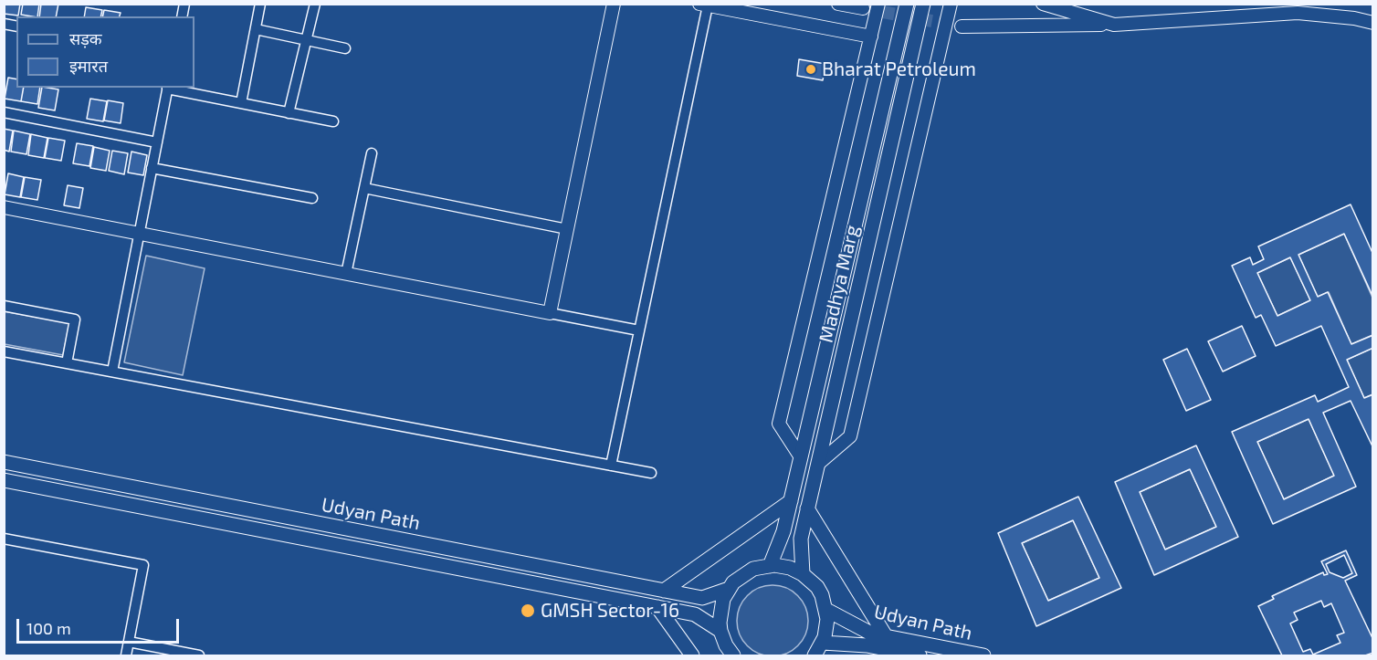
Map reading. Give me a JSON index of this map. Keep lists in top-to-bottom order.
{
  "streets": {
    "main road": ["Madhya Marg", "Udyan Path"]
  },
  "places": ["Bharat Petroleum", "GMSH Sector-16"],
  "legend": ["सड़क", "इमारत"],
  "scale_bar": "100 m"
}
